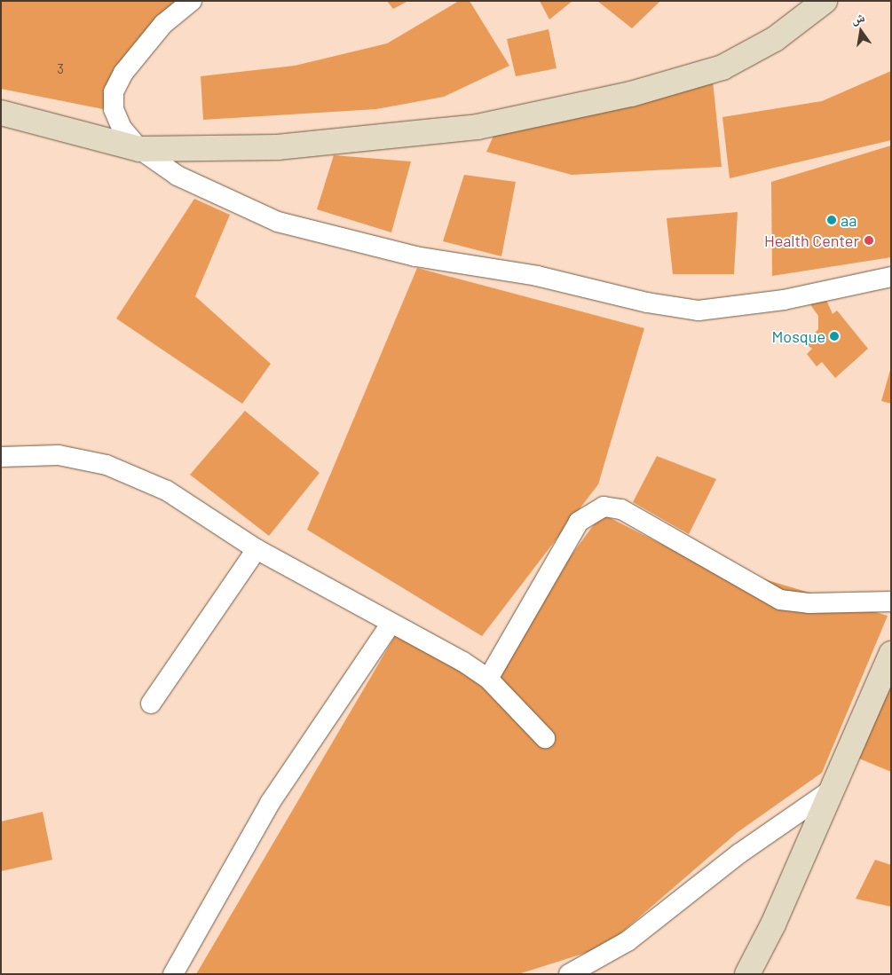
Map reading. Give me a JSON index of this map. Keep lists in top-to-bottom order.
{
  "places": ["aa", "Health Center", "Mosque"],
  "house_numbers": ["3"],
  "north": "top"
}
